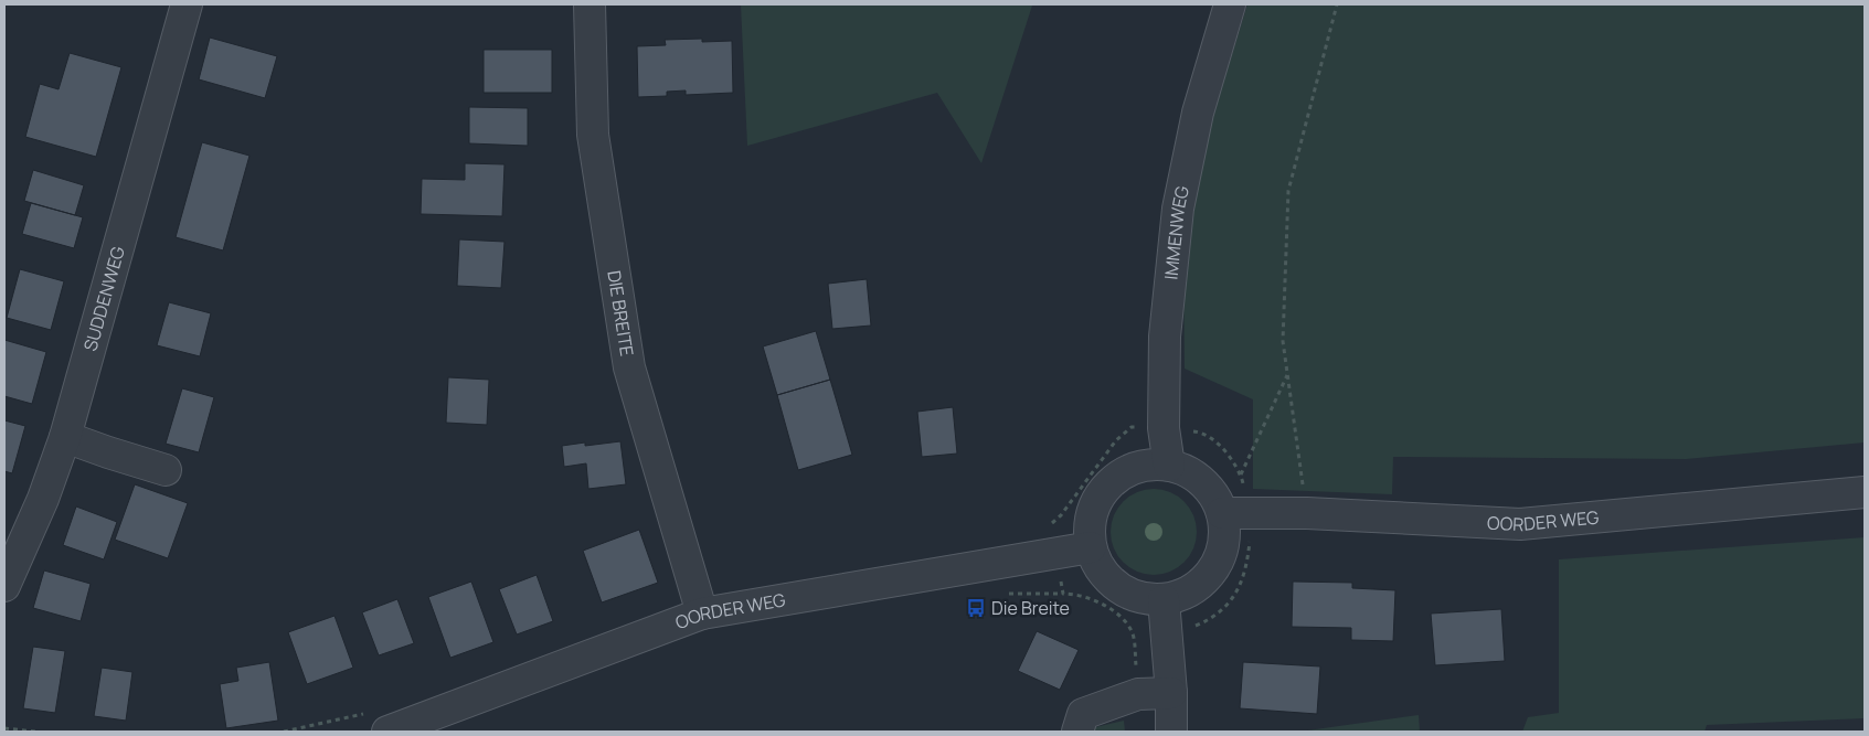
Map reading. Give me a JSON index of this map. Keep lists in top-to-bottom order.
{
  "streets": {
    "street": [
      "IMMENWEG",
      "SUDDENWEG",
      "DIE BREITE",
      "OORDER WEG"
    ]
  },
  "crossings": [
    ["IMMENWEG", "OORDER WEG"],
    ["DIE BREITE", "OORDER WEG"]
  ],
  "places": {
    "bus stop": ["Die Breite"]
  }
}
